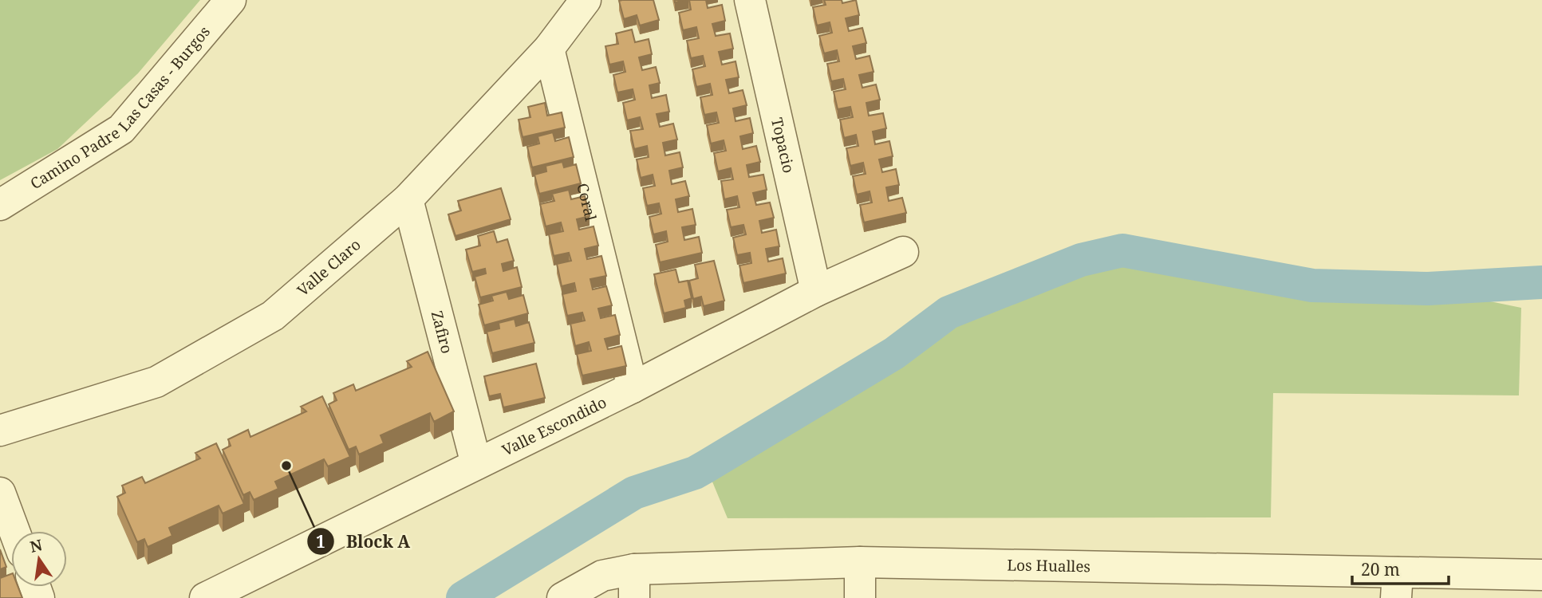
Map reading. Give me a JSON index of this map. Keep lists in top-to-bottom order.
{
  "streets": {
    "street": [
      "Camino Padre Las Casas - Burgos",
      "Topacio",
      "Coral",
      "Valle Claro",
      "Zafiro",
      "Valle Escondido",
      "Los Hualles"
    ]
  },
  "crossings": [
    ["Topacio", "Valle Escondido"],
    ["Coral", "Valle Claro"],
    ["Coral", "Valle Escondido"],
    ["Valle Claro", "Zafiro"],
    ["Zafiro", "Valle Escondido"]
  ],
  "places": ["Block A"],
  "scale_bar": "20 m",
  "north": "top"
}
